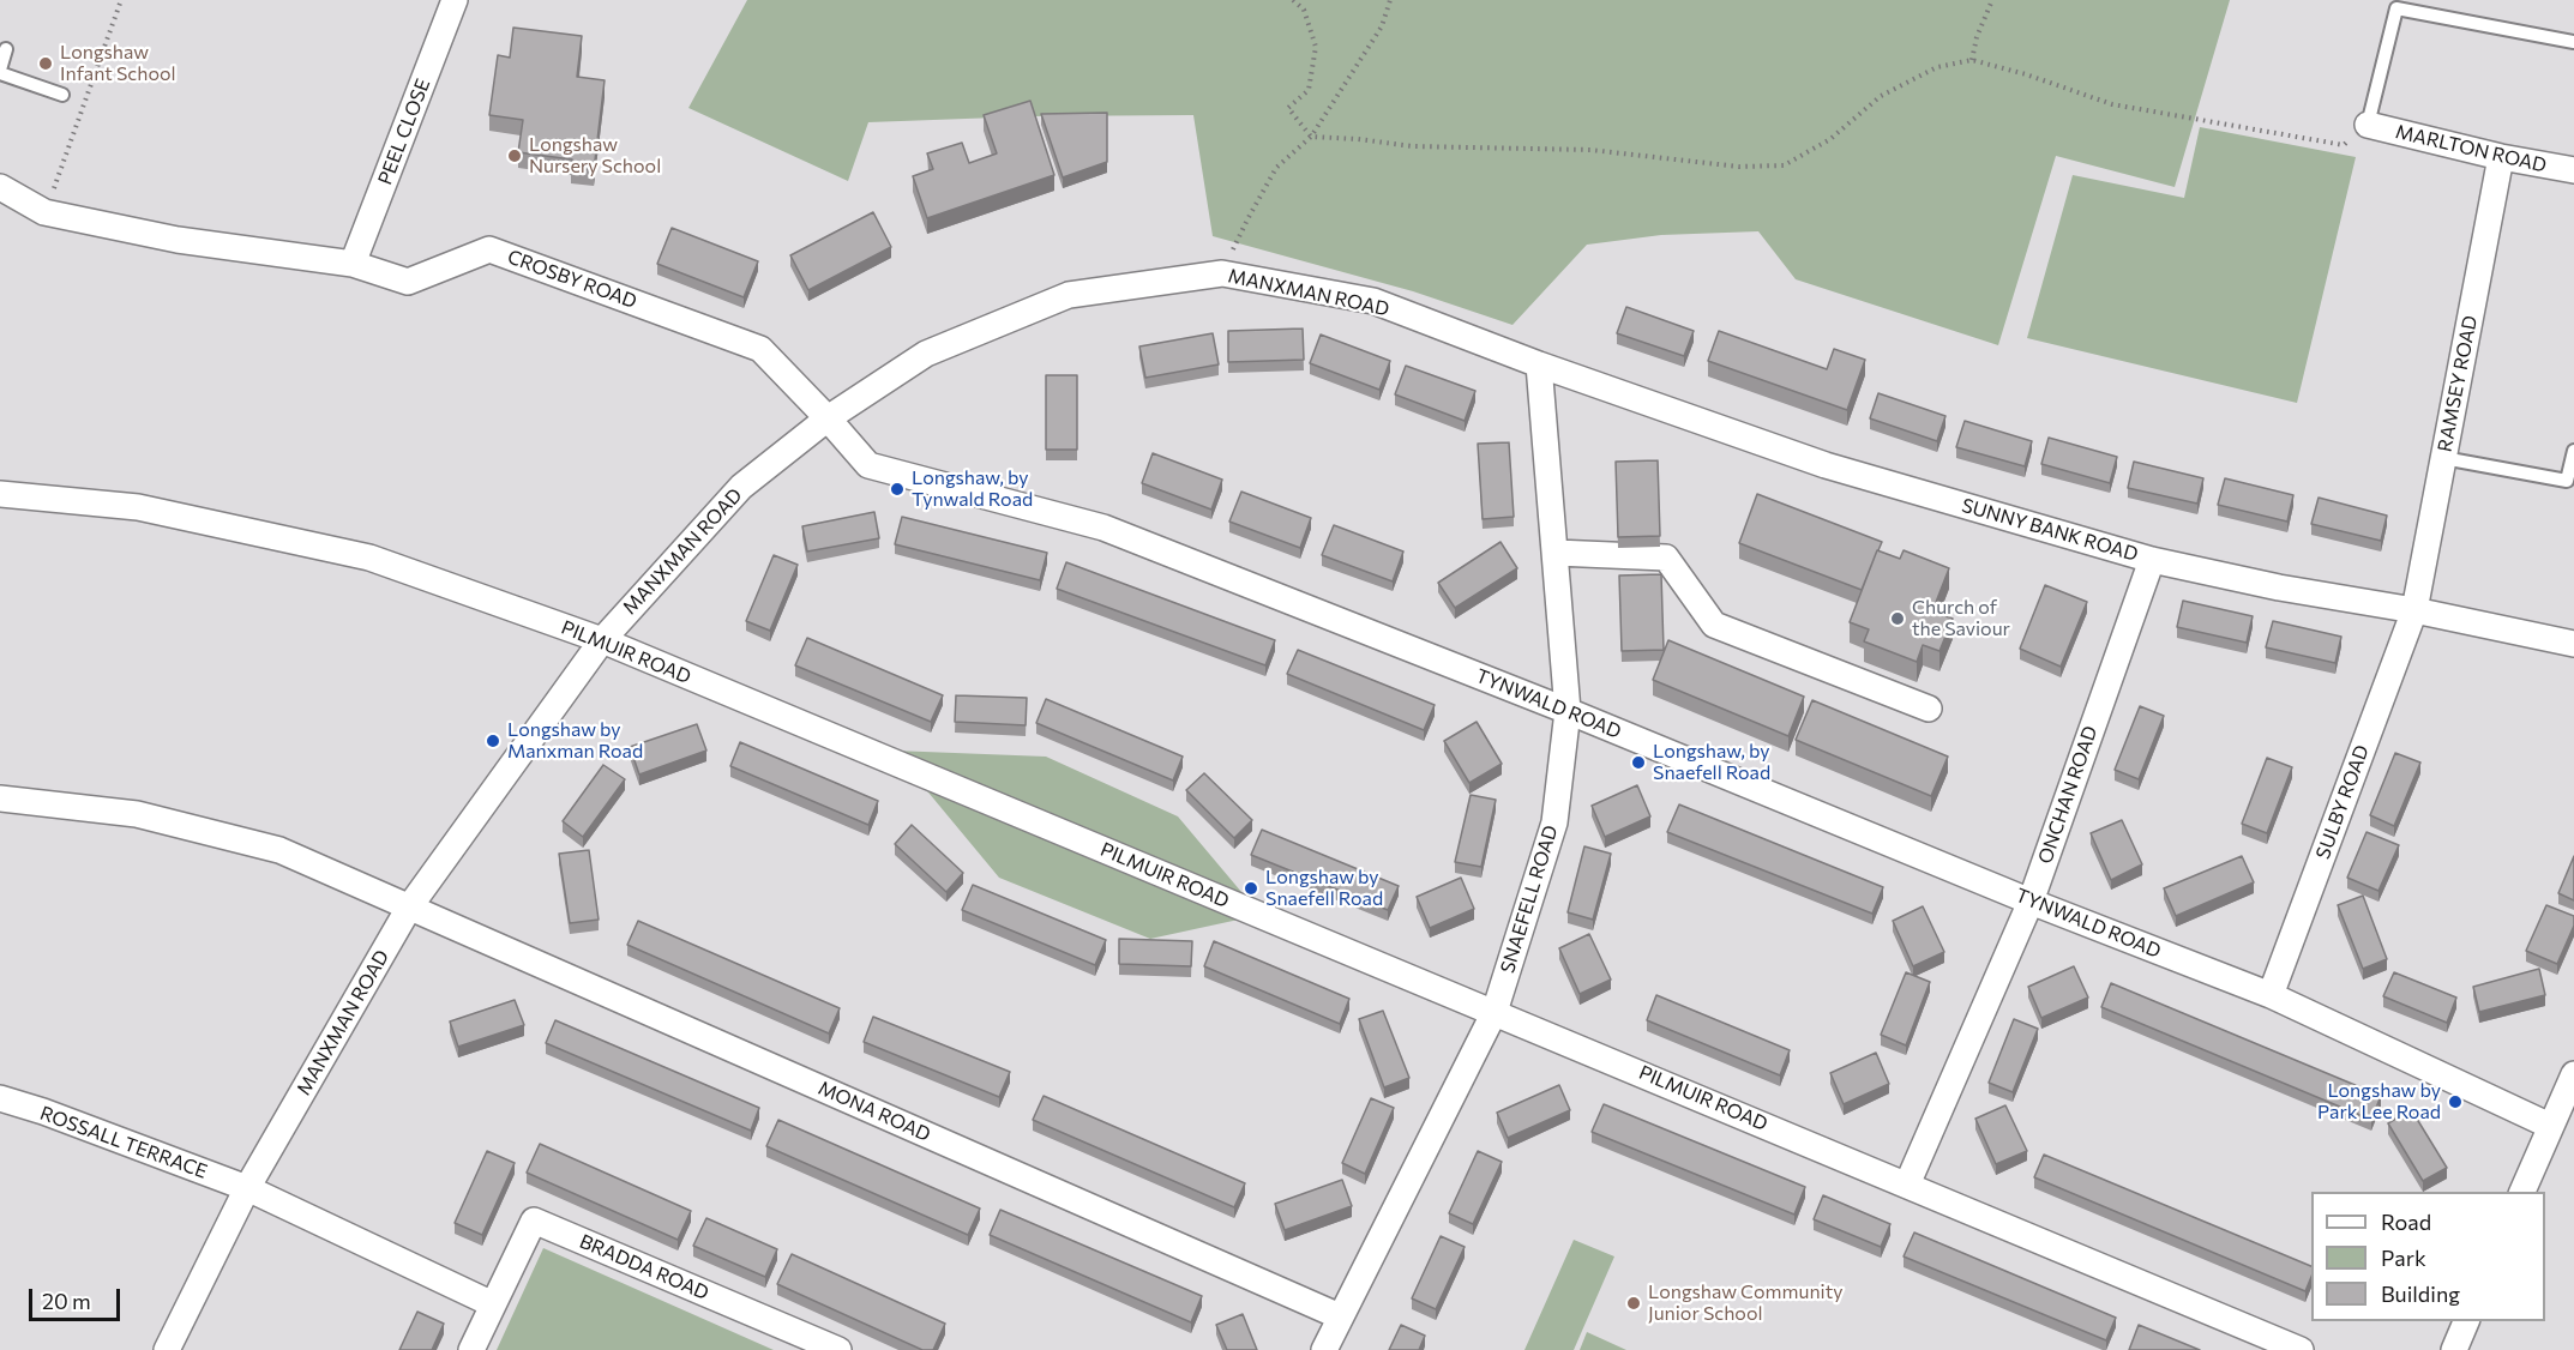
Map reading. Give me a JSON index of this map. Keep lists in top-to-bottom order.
{
  "streets": {
    "street": [
      "PEEL CLOSE",
      "MARLTON ROAD",
      "CROSBY ROAD",
      "MANXMAN ROAD",
      "RAMSEY ROAD",
      "SUNNY BANK ROAD",
      "PILMUIR ROAD",
      "TYNWALD ROAD",
      "ONCHAN ROAD",
      "SULBY ROAD",
      "SNAEFELL ROAD",
      "MONA ROAD",
      "ROSSALL TERRACE",
      "BRADDA ROAD"
    ]
  },
  "crossings": [
    ["PEEL CLOSE", "CROSBY ROAD"],
    ["MARLTON ROAD", "RAMSEY ROAD"],
    ["CROSBY ROAD", "MANXMAN ROAD"],
    ["CROSBY ROAD", "TYNWALD ROAD"],
    ["MANXMAN ROAD", "SUNNY BANK ROAD"],
    ["MANXMAN ROAD", "PILMUIR ROAD"],
    ["MANXMAN ROAD", "TYNWALD ROAD"],
    ["MANXMAN ROAD", "SNAEFELL ROAD"],
    ["MANXMAN ROAD", "MONA ROAD"],
    ["MANXMAN ROAD", "ROSSALL TERRACE"],
    ["RAMSEY ROAD", "SUNNY BANK ROAD"],
    ["RAMSEY ROAD", "SULBY ROAD"],
    ["SUNNY BANK ROAD", "ONCHAN ROAD"],
    ["SUNNY BANK ROAD", "SULBY ROAD"],
    ["SUNNY BANK ROAD", "SNAEFELL ROAD"],
    ["PILMUIR ROAD", "ONCHAN ROAD"],
    ["PILMUIR ROAD", "SNAEFELL ROAD"],
    ["TYNWALD ROAD", "ONCHAN ROAD"],
    ["TYNWALD ROAD", "SULBY ROAD"],
    ["TYNWALD ROAD", "SNAEFELL ROAD"],
    ["SNAEFELL ROAD", "MONA ROAD"]
  ],
  "places": [
    "Longshaw Infant School",
    "Longshaw Nursery School",
    "Longshaw, by Tynwald Road",
    "Church of the Saviour",
    "Longshaw by Manxman Road",
    "Longshaw, by Snaefell Road",
    "Longshaw by Snaefell Road",
    "Longshaw by Park Lee Road",
    "Longshaw Community Junior School"
  ],
  "legend": ["Road", "Park", "Building"],
  "scale_bar": "20 m"
}
